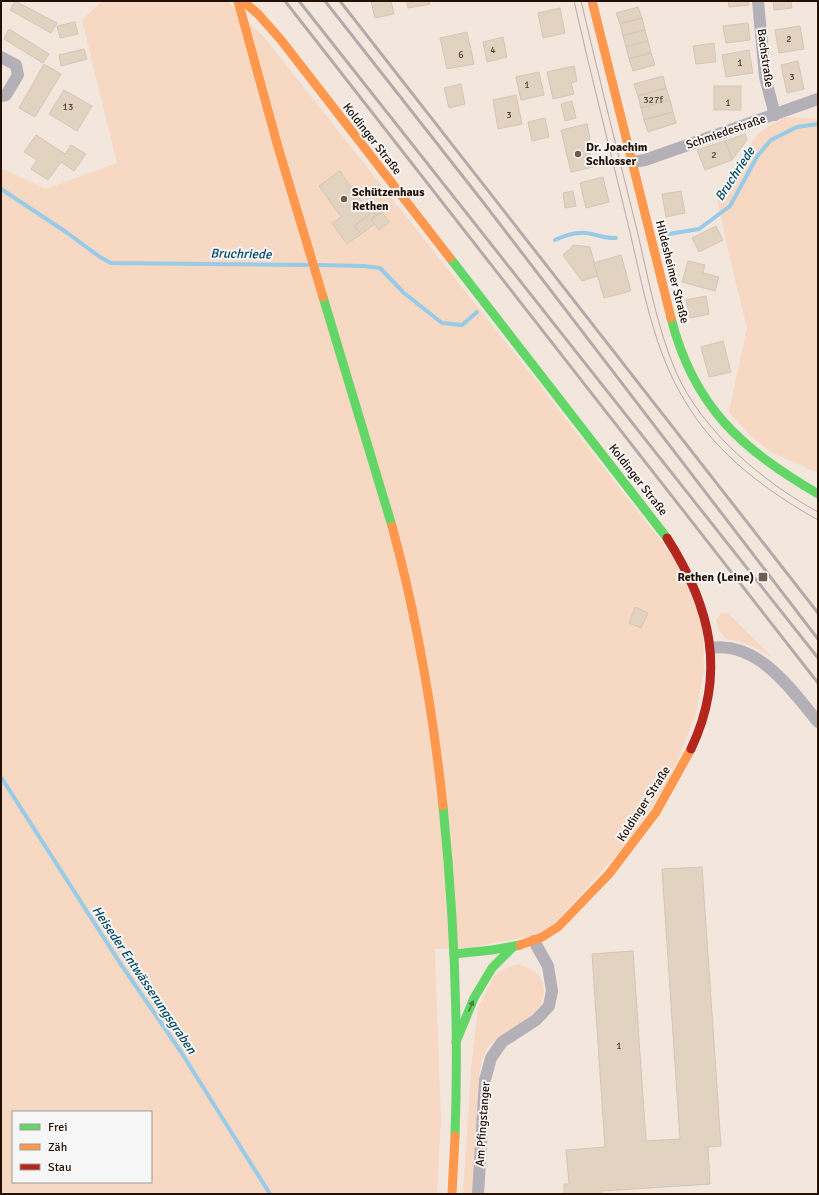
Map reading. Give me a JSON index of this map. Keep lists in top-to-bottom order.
{
  "streets": {
    "street": [
      "Bachstraße",
      "Schmiedestraße",
      "Koldinger Straße",
      "Hildesheimer Straße",
      "Am Pfingstanger"
    ]
  },
  "crossings": [
    ["Bachstraße", "Schmiedestraße"],
    ["Schmiedestraße", "Hildesheimer Straße"],
    ["Koldinger Straße", "Am Pfingstanger"]
  ],
  "water": ["Bruchriede", "Heiseder Entwässerungsgraben"],
  "places": {
    "other": ["Dr. Joachim Schlosser", "Schützenhaus Rethen"],
    "transit": ["Rethen (Leine)"]
  },
  "house_numbers": [
    "2",
    "4",
    "6",
    "1",
    "3",
    "1",
    "327f",
    "1",
    "13",
    "3",
    "2",
    "1"
  ],
  "legend": ["Frei", "Zäh", "Stau"]
}
